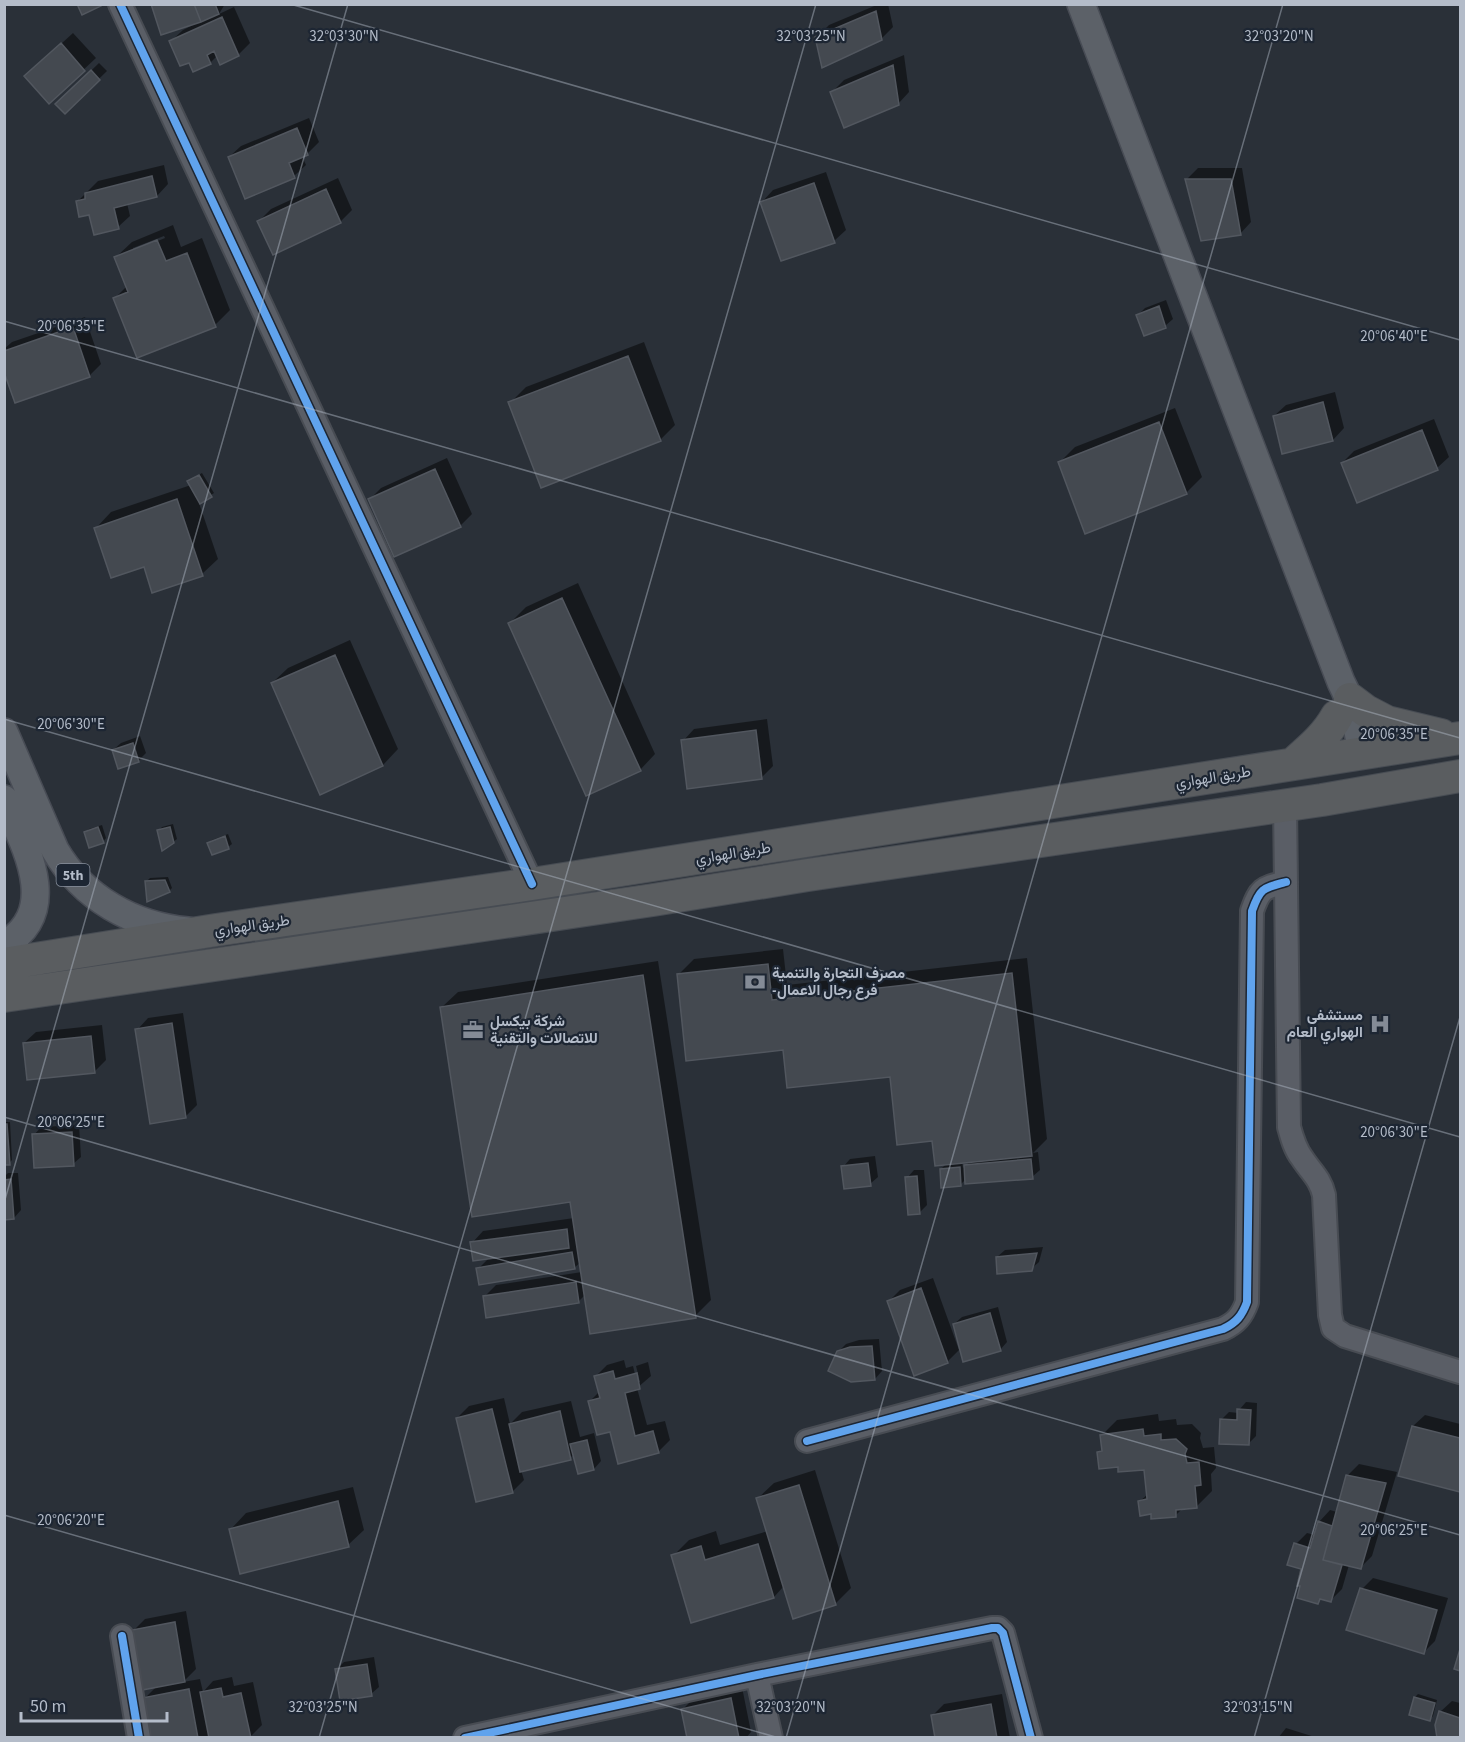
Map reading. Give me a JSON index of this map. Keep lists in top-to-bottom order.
{
  "streets": {
    "highway": ["طريق الهواري"],
    "main road": ["5th"]
  },
  "crossings": [
    ["طريق الهواري", "5th"]
  ],
  "places": {
    "bank": ["مصرف التجارة والتنمية -فرع رجال الاعمال"],
    "hospital": ["مستشفي الهواري العام"],
    "office": ["شركة بيكسل للاتصالات والتقنية"]
  },
  "scale_bar": "50 m",
  "coordinates": [
    "32°03'30\"N",
    "32°03'25\"N",
    "32°03'20\"N",
    "20°06'35\"E",
    "20°06'40\"E",
    "20°06'30\"E",
    "20°06'25\"E",
    "20°06'20\"E",
    "32°03'15\"N"
  ]
}
